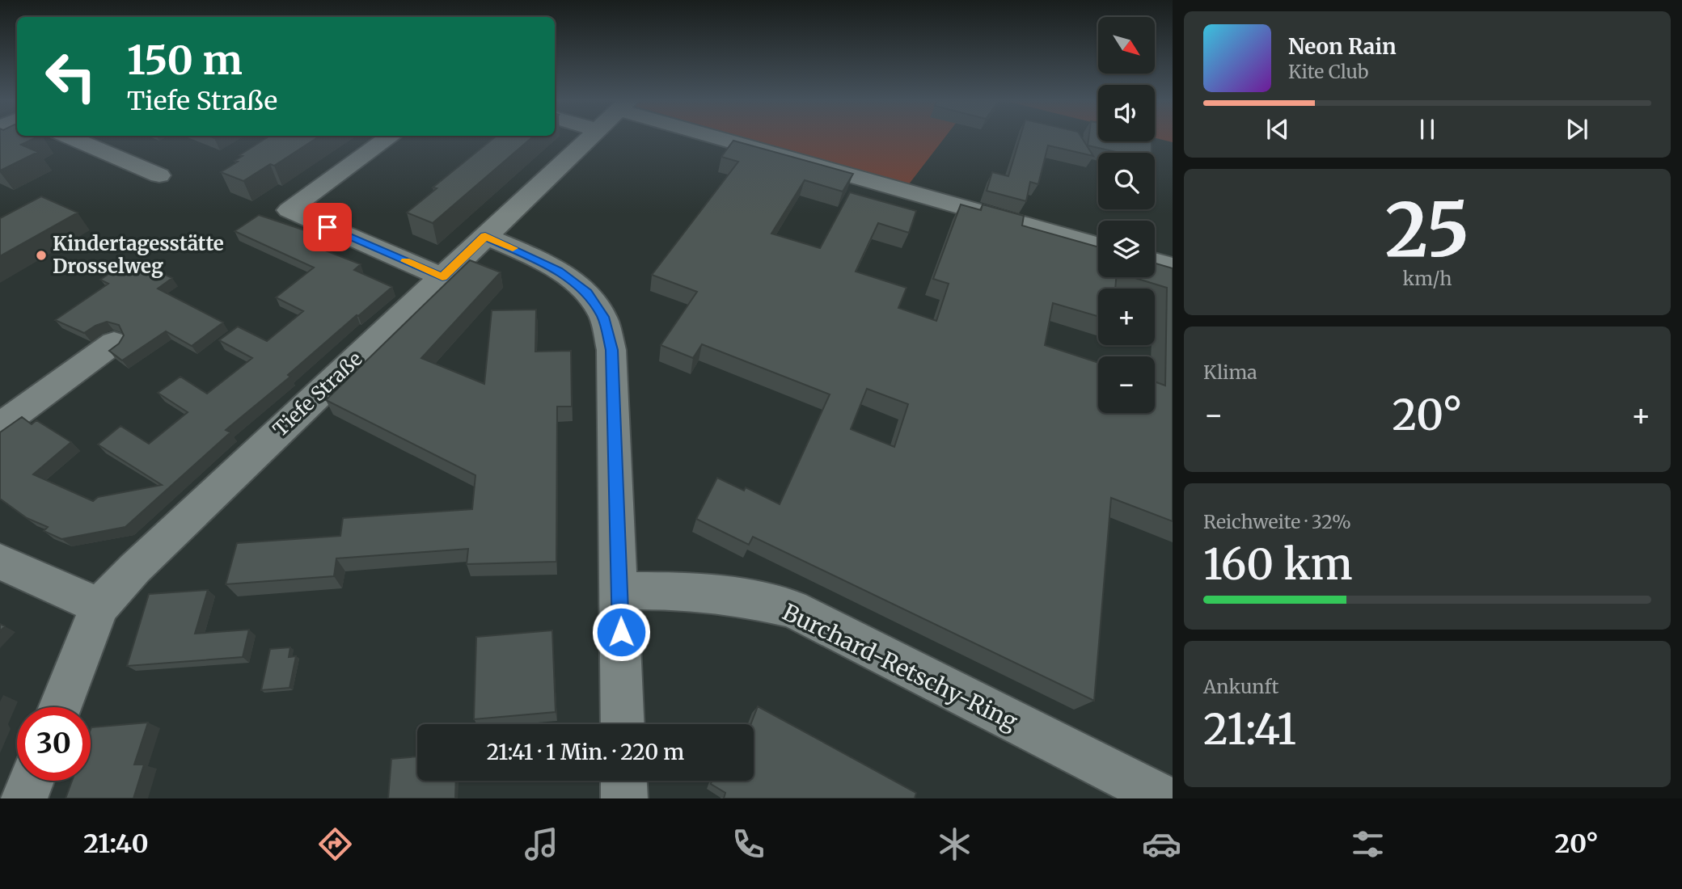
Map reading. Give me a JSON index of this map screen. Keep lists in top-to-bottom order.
{
  "streets": {
    "street": ["Tiefe Straße", "Burchard-Retschy-Ring"]
  },
  "places": ["Kindertagesstätte Drosselweg"],
  "north": "bottom right",
  "page": {
    "map_buttons": ["+", "−"],
    "turn": ["150 m", "Tiefe Straße"],
    "song": ["Neon Rain", "Kite Club"],
    "tile": [
      ["25", "km/h"],
      "Klima",
      ["Reichweite · 32%", "160 km"],
      ["Ankunft", "21:41"]
    ],
    "heat": ["−", "20°", "+"],
    "limit": "30",
    "trip": "21:41 · 1 Min. · 220 m",
    "tabs": ["21:40", "20°"]
  }
}
